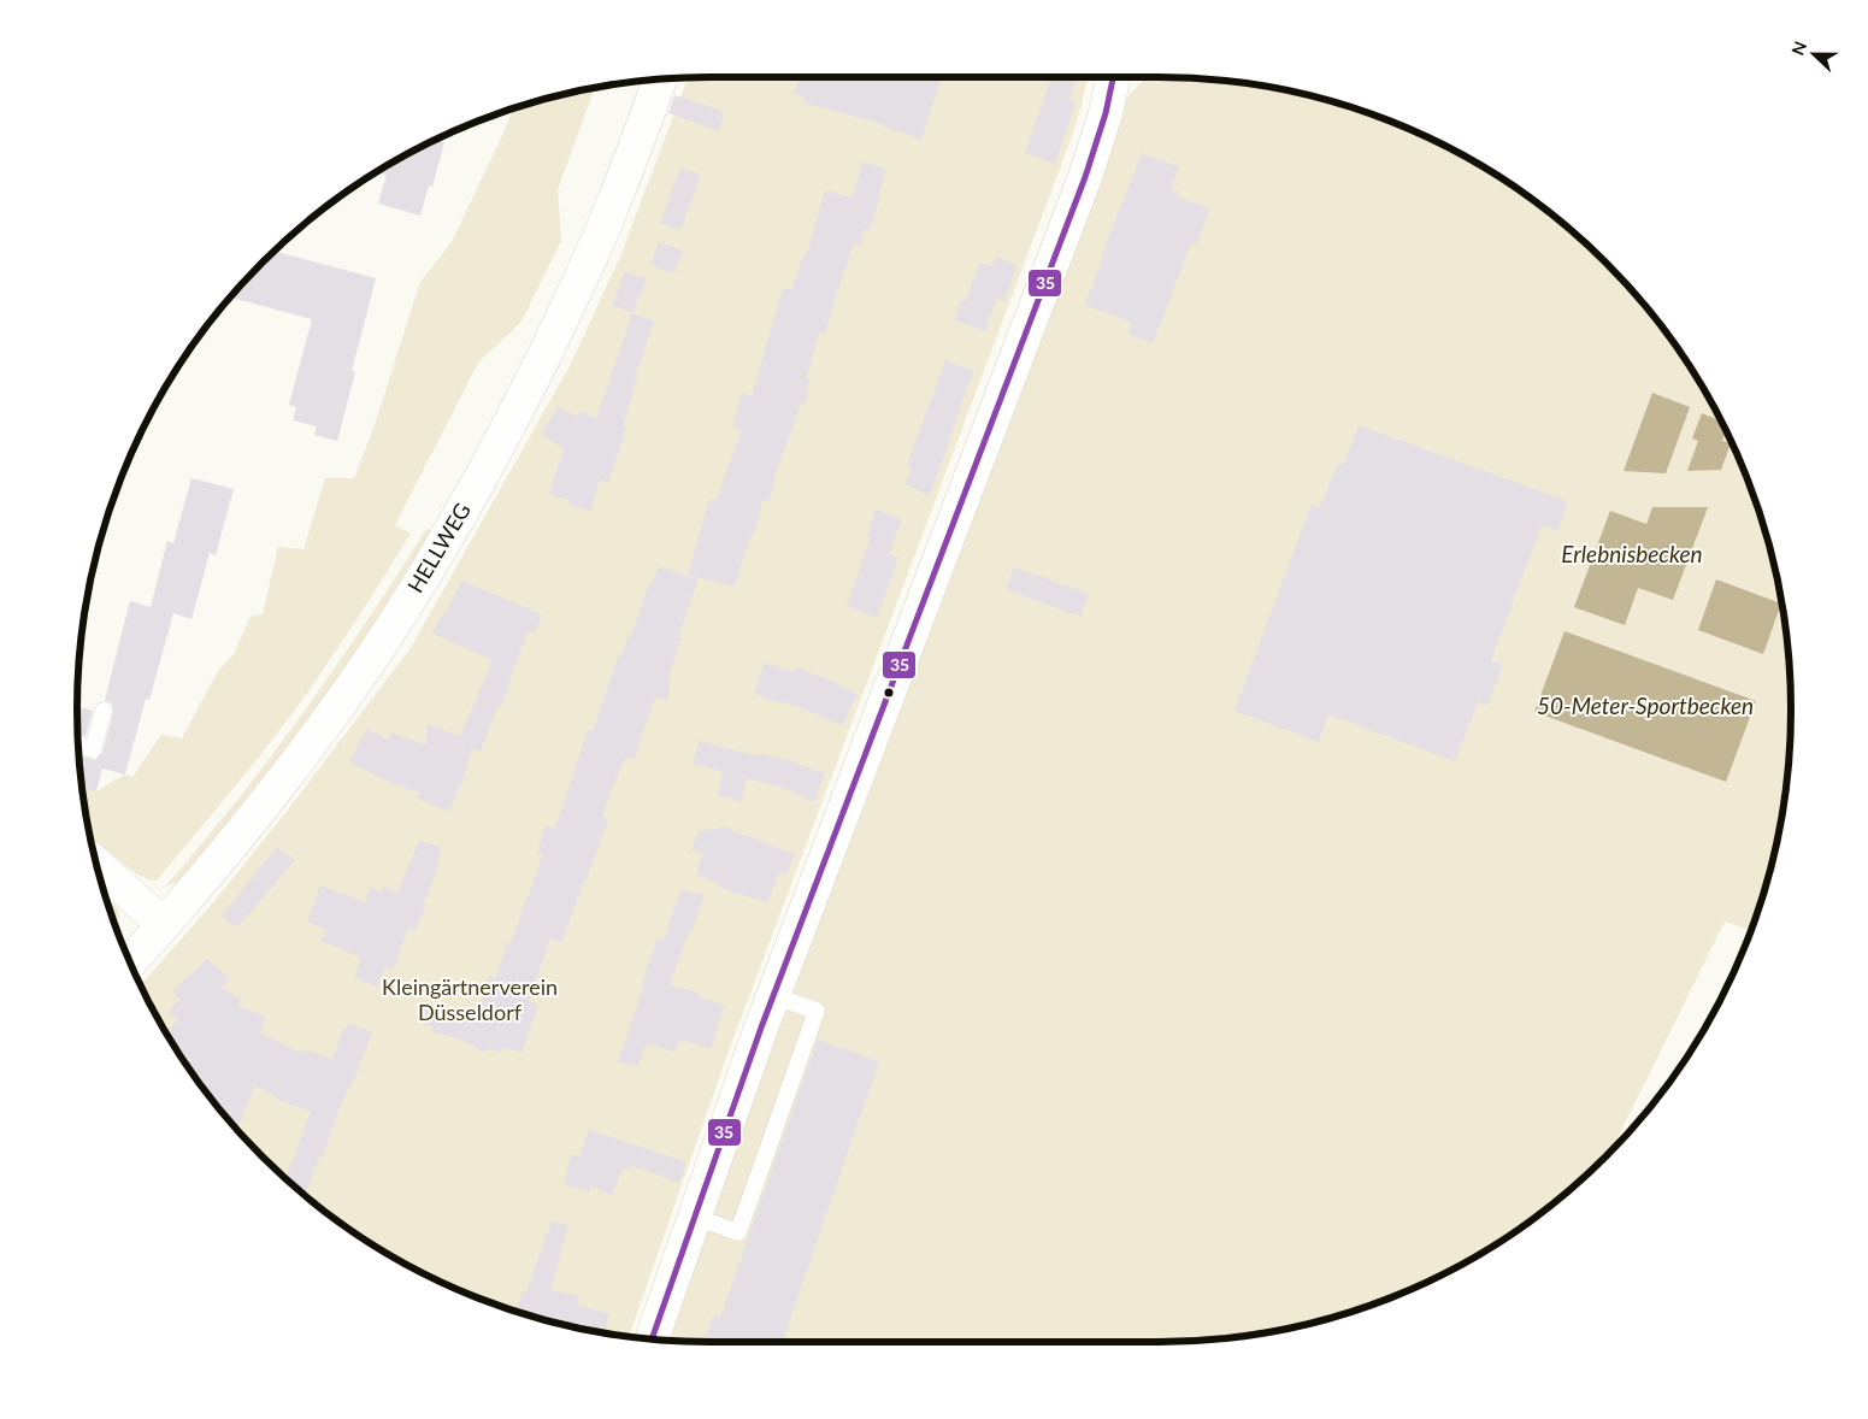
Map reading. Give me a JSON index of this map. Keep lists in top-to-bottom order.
{
  "streets": {
    "street": ["HELLWEG"]
  },
  "water": ["Erlebnisbecken", "50-Meter-Sportbecken"],
  "parks": ["Kleingärtnerverein Düsseldorf"],
  "lines": ["transit line 35"],
  "north": "left"
}
